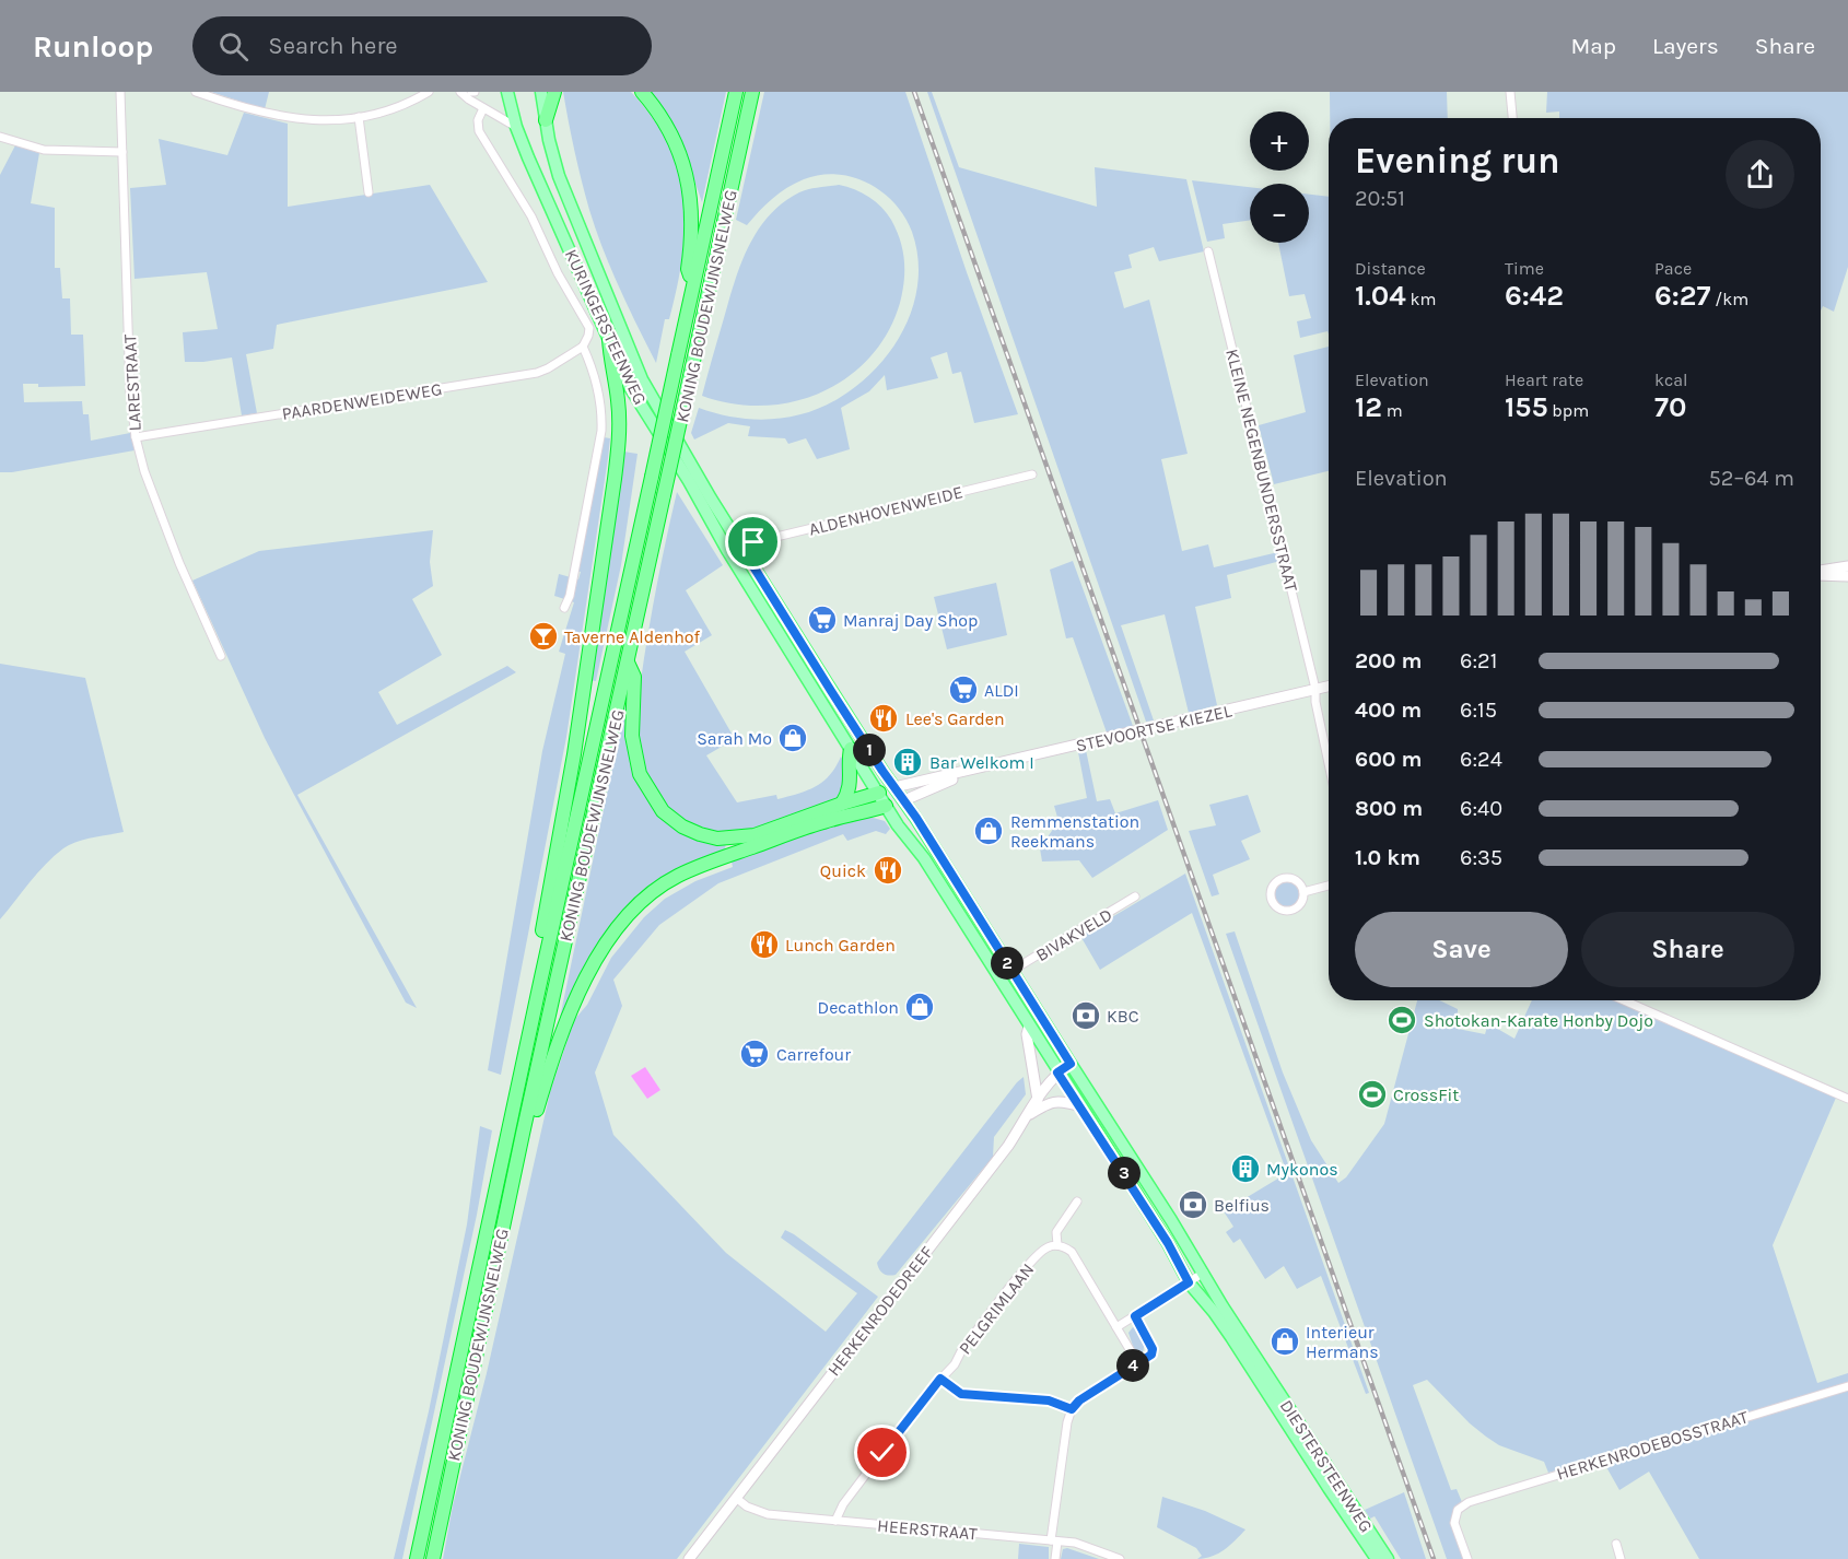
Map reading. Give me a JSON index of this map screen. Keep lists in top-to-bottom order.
{
  "streets": {
    "highway": ["KONING BOUDEWIJNSNELWEG"],
    "main road": [
      "KURINGERSTEENWEG",
      "STEVOORTSE KIEZEL",
      "HERKENRODEDREEF",
      "DIESTERSTEENWEG"
    ],
    "street": [
      "LARESTRAAT",
      "PAARDENWEIDEWEG",
      "KLEINE NEGENBUNDERSSTRAAT",
      "ALDENHOVENWEIDE",
      "BIVAKVELD",
      "PELGRIMLAAN",
      "HERKENRODEBOSSTRAAT",
      "HEERSTRAAT"
    ]
  },
  "crossings": [
    ["KURINGERSTEENWEG", "PAARDENWEIDEWEG"],
    ["KURINGERSTEENWEG", "ALDENHOVENWEIDE"],
    ["KURINGERSTEENWEG", "STEVOORTSE KIEZEL"],
    ["KURINGERSTEENWEG", "BIVAKVELD"],
    ["KURINGERSTEENWEG", "HERKENRODEDREEF"],
    ["KURINGERSTEENWEG", "DIESTERSTEENWEG"],
    ["LARESTRAAT", "PAARDENWEIDEWEG"],
    ["KLEINE NEGENBUNDERSSTRAAT", "STEVOORTSE KIEZEL"],
    ["PELGRIMLAAN", "HEERSTRAAT"],
    ["HERKENRODEDREEF", "HEERSTRAAT"]
  ],
  "places": {
    "supermarket": ["Manraj Day Shop", "ALDI", "Carrefour"],
    "bar": ["Taverne Aldenhof"],
    "restaurant": ["Lee's Garden", "Quick", "Lunch Garden"],
    "shop": [
      "Sarah Mo",
      "Remmenstation Reekmans",
      "Decathlon",
      "Interieur Hermans"
    ],
    "building": ["Bar Welkom I", "Mykonos"],
    "bank": ["KBC", "Belfius"],
    "sports": ["Shotokan-Karate Honby Dojo", "CrossFit"]
  },
  "page": {
    "header": "Runloop",
    "search": "Search here",
    "nav": ["Map", "Layers", "Share"],
    "map_buttons": ["+", "−"],
    "heading": ["Evening run", "20:51"],
    "stats": [
      ["Distance", "1.04 km"],
      ["Time", "6:42"],
      ["Pace", "6:27 /km"],
      ["Elevation", "12 m"],
      ["Heart rate", "155 bpm"],
      ["kcal", "70"]
    ],
    "chart": ["Elevation", "52–64 m"],
    "list": [
      {
        "name": "200 m",
        "note": "6:21"
      },
      {
        "name": "400 m",
        "note": "6:15"
      },
      {
        "name": "600 m",
        "note": "6:24"
      },
      {
        "name": "800 m",
        "note": "6:40"
      },
      {
        "name": "1.0 km",
        "note": "6:35"
      }
    ],
    "pins": [
      "1",
      "2",
      "3",
      "4"
    ],
    "buttons": ["Save", "Share"]
  }
}
